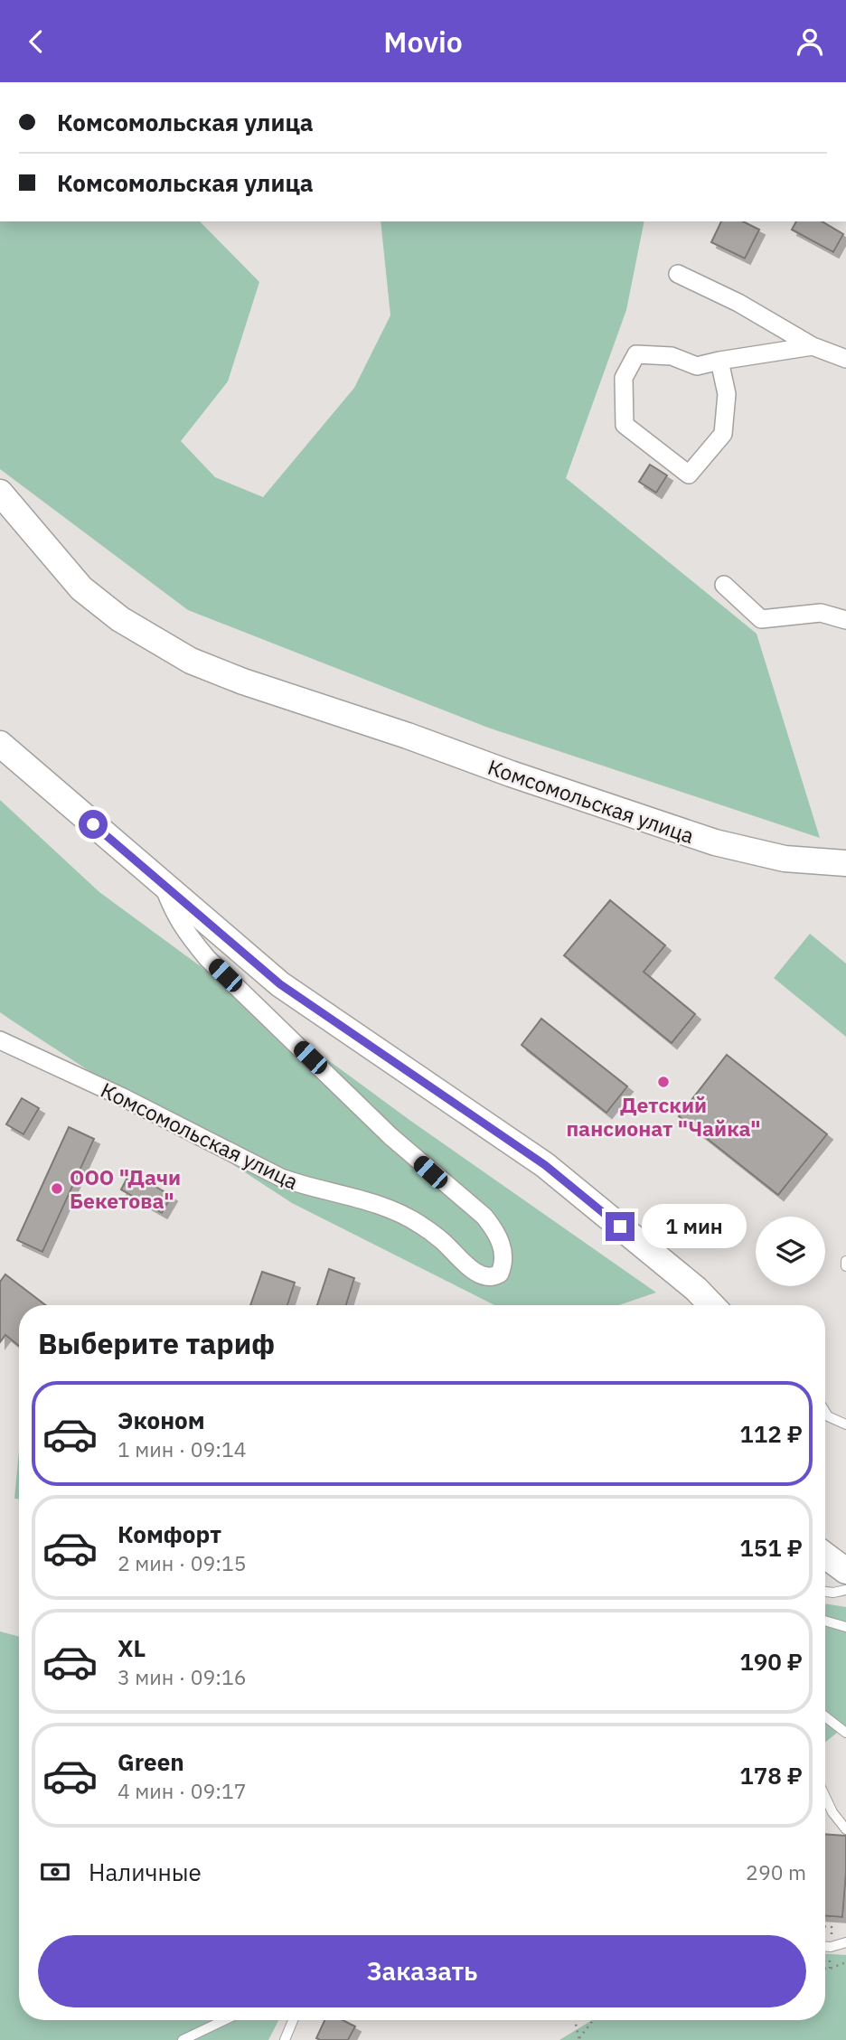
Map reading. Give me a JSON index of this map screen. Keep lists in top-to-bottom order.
{
  "streets": {
    "main road": ["Комсомольская улица"]
  },
  "places": ["Детский пансионат \"Чайка\"", "ООО \"Дачи Бекетова\""],
  "page": {
    "header": "Movio",
    "banner": ["Комсомольская улица", "Комсомольская улица"],
    "bubble": "1 мин",
    "heading": "Выберите тариф",
    "list": [
      {
        "name": "Эконом",
        "note": "1 мин · 09:14",
        "value": "112 ₽"
      },
      {
        "name": "Комфорт",
        "note": "2 мин · 09:15",
        "value": "151 ₽"
      },
      {
        "name": "XL",
        "note": "3 мин · 09:16",
        "value": "190 ₽"
      },
      {
        "name": "Green",
        "note": "4 мин · 09:17",
        "value": "178 ₽"
      }
    ],
    "pay": ["Наличные", "290 m"],
    "buttons": "Заказать"
  }
}
